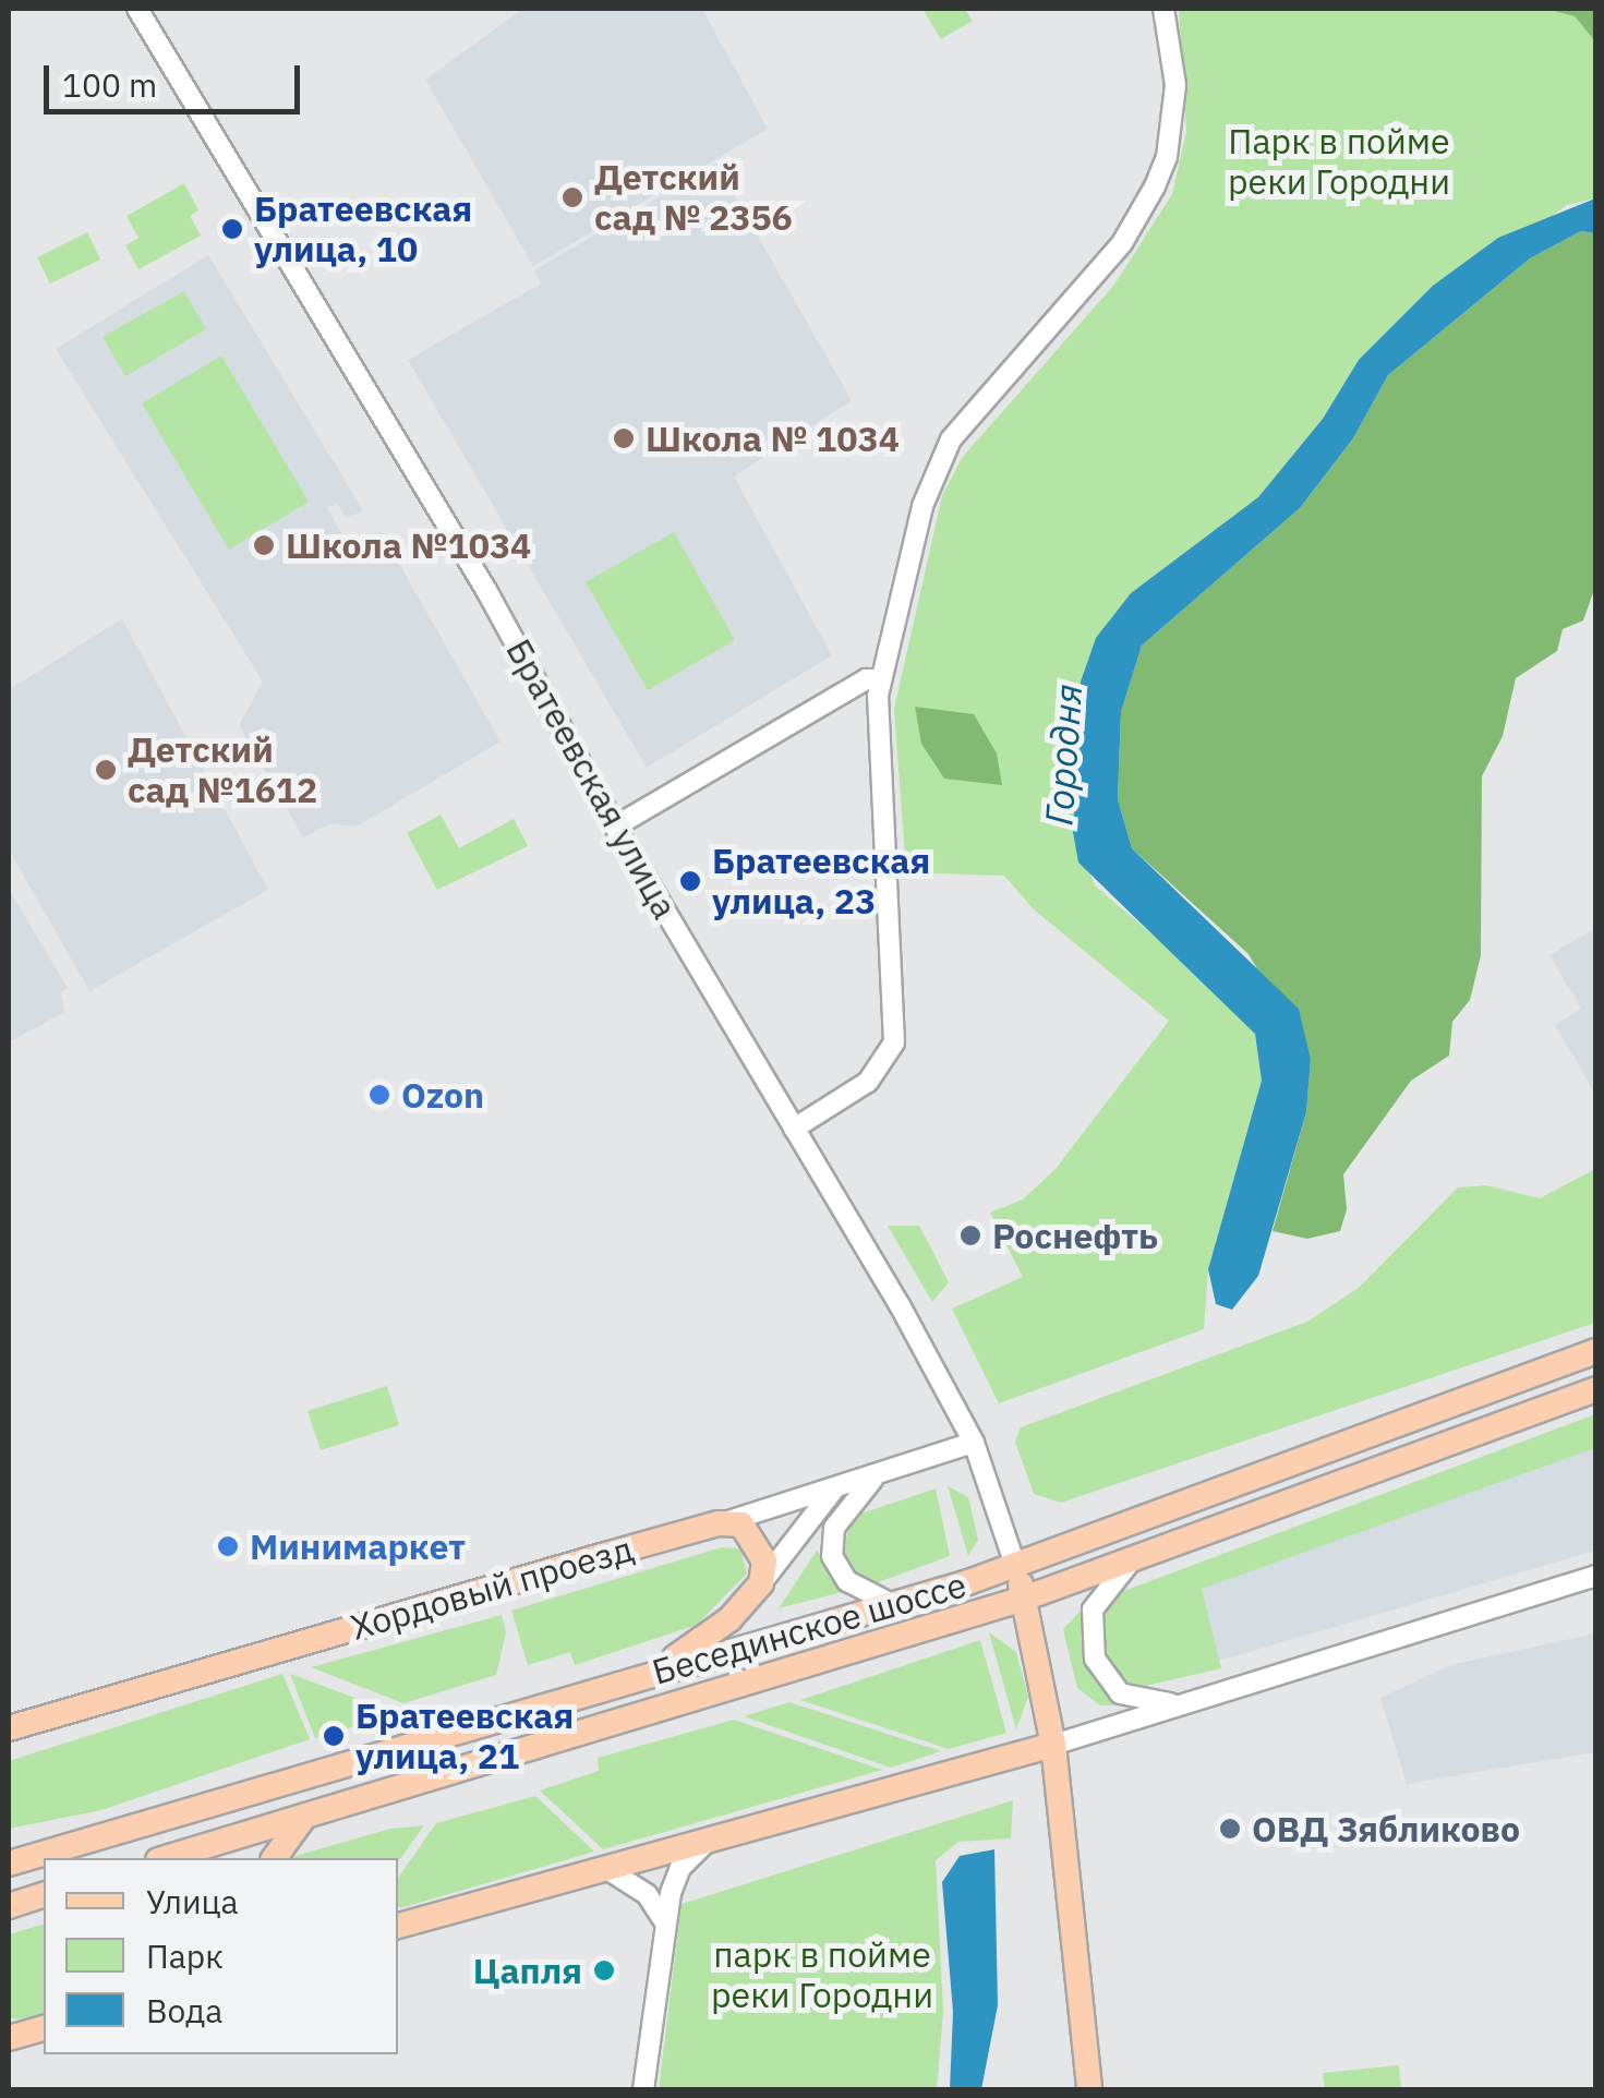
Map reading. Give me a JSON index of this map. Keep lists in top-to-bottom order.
{
  "streets": {
    "main road": ["Хордовый проезд", "Бесединское шоссе"],
    "street": ["Братеевская улица"]
  },
  "crossings": [
    ["Братеевская улица", "Хордовый проезд"],
    ["Братеевская улица", "Бесединское шоссе"]
  ],
  "water": ["Городня"],
  "parks": ["Парк в пойме реки Городни", "парк в пойме реки Городни"],
  "places": [
    "Детский сад № 2356",
    "Братеевская улица, 10",
    "Школа № 1034",
    "Школа №1034",
    "Детский сад №1612",
    "Братеевская улица, 23",
    "Ozon",
    "Роснефть",
    "Минимаркет",
    "Братеевская улица, 21",
    "ОВД Зябликово",
    "Цапля"
  ],
  "legend": ["Улица", "Парк", "Вода"],
  "scale_bar": "100 m"
}
